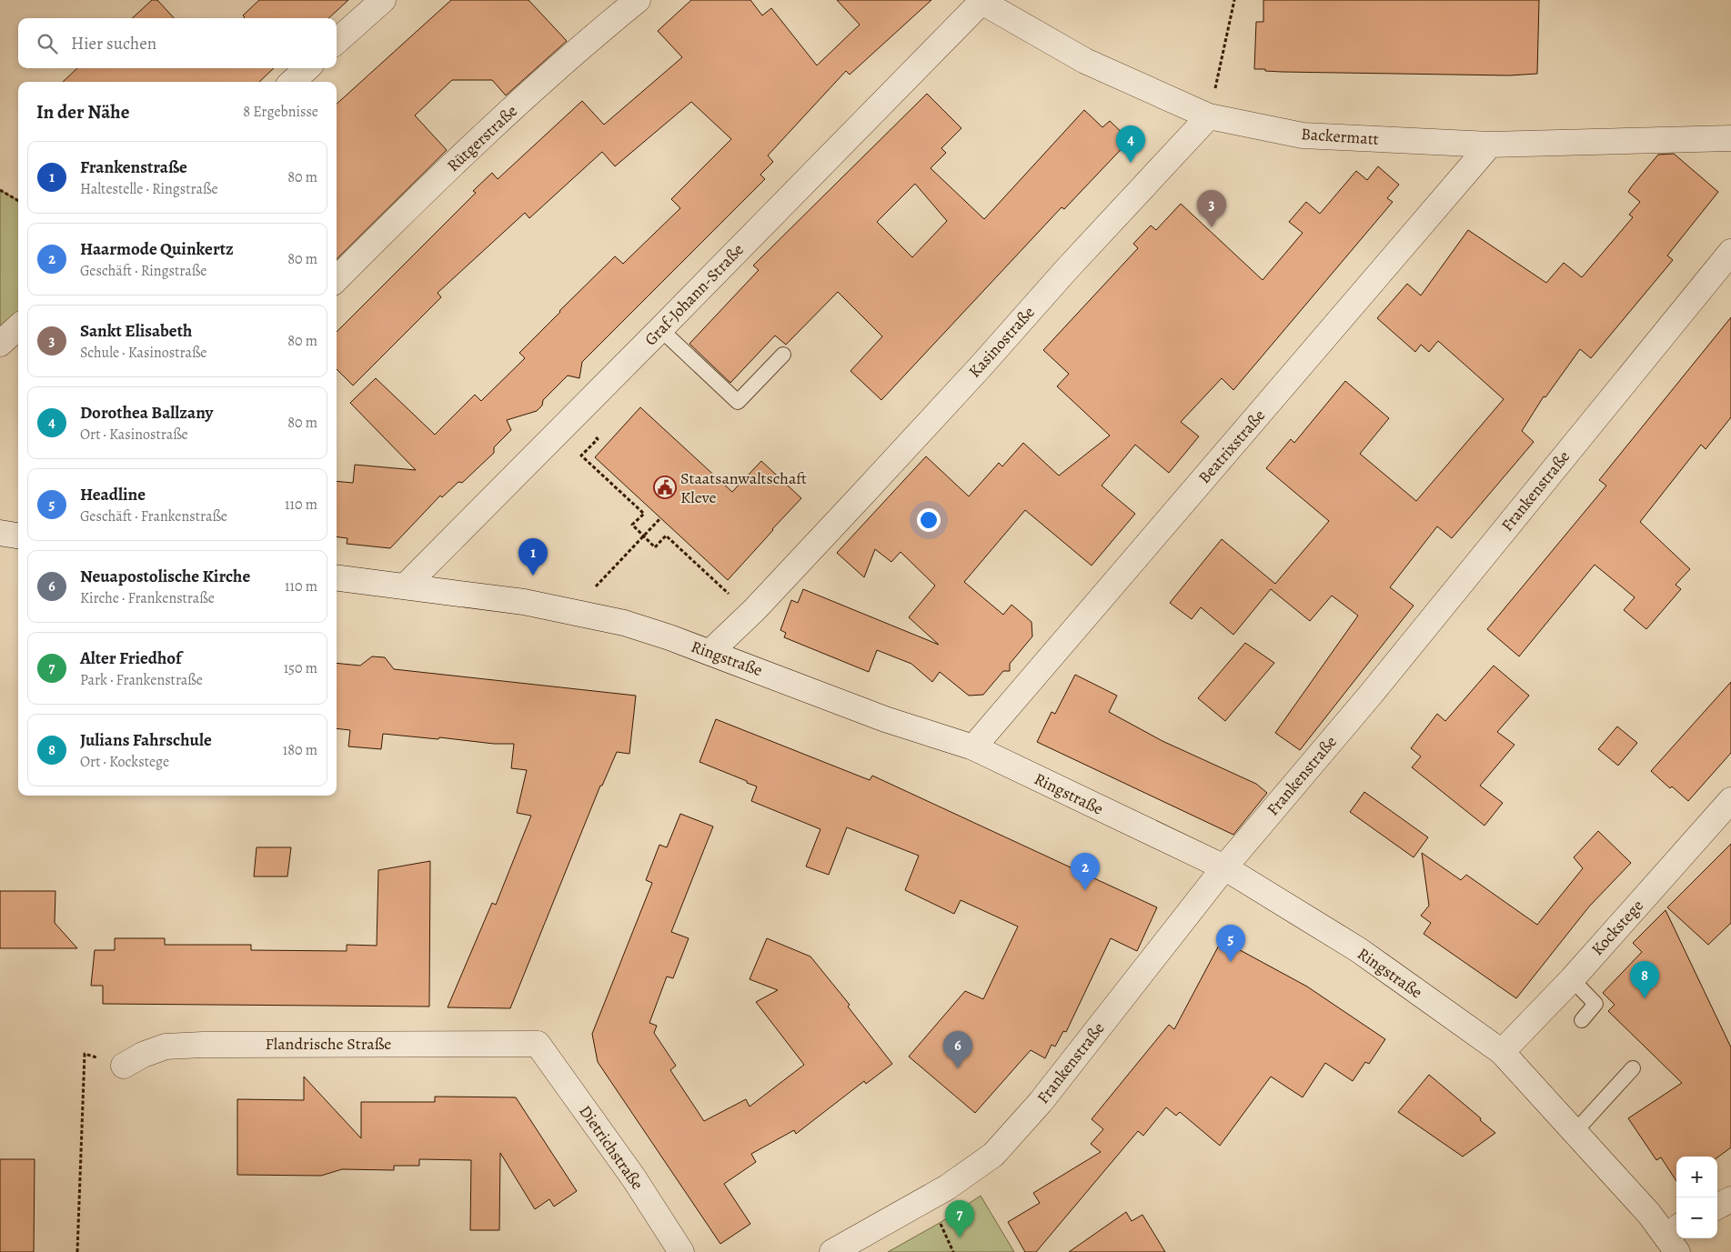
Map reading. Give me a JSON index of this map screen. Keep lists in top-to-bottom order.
{
  "streets": {
    "street": [
      "Backermatt",
      "Rütgerstraße",
      "Graf-Johann-Straße",
      "Kasinostraße",
      "Beatrixstraße",
      "Frankenstraße",
      "Ringstraße",
      "Kockstege",
      "Flandrische Straße",
      "Dietrichstraße"
    ]
  },
  "crossings": [
    ["Backermatt", "Graf-Johann-Straße"],
    ["Backermatt", "Kasinostraße"],
    ["Backermatt", "Beatrixstraße"],
    ["Graf-Johann-Straße", "Ringstraße"],
    ["Kasinostraße", "Ringstraße"],
    ["Beatrixstraße", "Ringstraße"],
    ["Frankenstraße", "Ringstraße"],
    ["Ringstraße", "Kockstege"],
    ["Flandrische Straße", "Dietrichstraße"]
  ],
  "places": {
    "public building": ["Staatsanwaltschaft Kleve"]
  },
  "page": {
    "search": "Hier suchen",
    "heading": ["In der Nähe", "8 Ergebnisse"],
    "pins": [
      "4",
      "3",
      "1",
      "2",
      "5",
      "8",
      "6",
      "7"
    ],
    "list": [
      {
        "mark": "1",
        "name": "Frankenstraße",
        "note": "Haltestelle · Ringstraße",
        "value": "80 m"
      },
      {
        "mark": "2",
        "name": "Haarmode Quinkertz",
        "note": "Geschäft · Ringstraße",
        "value": "80 m"
      },
      {
        "mark": "3",
        "name": "Sankt Elisabeth",
        "note": "Schule · Kasinostraße",
        "value": "80 m"
      },
      {
        "mark": "4",
        "name": "Dorothea Ballzany",
        "note": "Ort · Kasinostraße",
        "value": "80 m"
      },
      {
        "mark": "5",
        "name": "Headline",
        "note": "Geschäft · Frankenstraße",
        "value": "110 m"
      },
      {
        "mark": "6",
        "name": "Neuapostolische Kirche",
        "note": "Kirche · Frankenstraße",
        "value": "110 m"
      },
      {
        "mark": "7",
        "name": "Alter Friedhof",
        "note": "Park · Frankenstraße",
        "value": "150 m"
      },
      {
        "mark": "8",
        "name": "Julians Fahrschule",
        "note": "Ort · Kockstege",
        "value": "180 m"
      }
    ],
    "map_buttons": ["+", "−"]
  }
}
